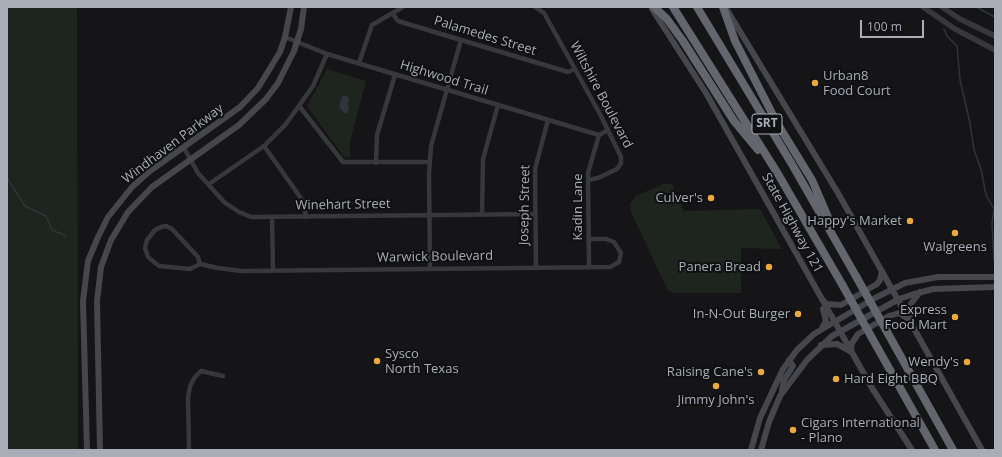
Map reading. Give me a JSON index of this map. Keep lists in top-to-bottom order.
{
  "streets": {
    "highway": ["SRT"],
    "main road": ["Windhaven Parkway", "State Highway 121"],
    "street": [
      "Palamedes Street",
      "Highwood Trail",
      "Wiltshire Boulevard",
      "Winehart Street",
      "Joseph Street",
      "Kadin Lane",
      "Warwick Boulevard"
    ]
  },
  "crossings": [
    ["Palamedes Street", "Wiltshire Boulevard"],
    ["Highwood Trail", "Windhaven Parkway"],
    ["Highwood Trail", "Joseph Street"],
    ["Highwood Trail", "Kadin Lane"],
    ["Wiltshire Boulevard", "Kadin Lane"],
    ["Windhaven Parkway", "Winehart Street"],
    ["Winehart Street", "Joseph Street"],
    ["Joseph Street", "Warwick Boulevard"],
    ["Kadin Lane", "Warwick Boulevard"]
  ],
  "places": [
    "Urban8 Food Court",
    "Culver's",
    "Happy's Market",
    "Walgreens",
    "Panera Bread",
    "In-N-Out Burger",
    "Express Food Mart",
    "Sysco North Texas",
    "Wendy's",
    "Raising Cane's",
    "Hard Eight BBQ",
    "Jimmy John's",
    "Cigars International - Plano"
  ],
  "scale_bar": "100 m"
}
